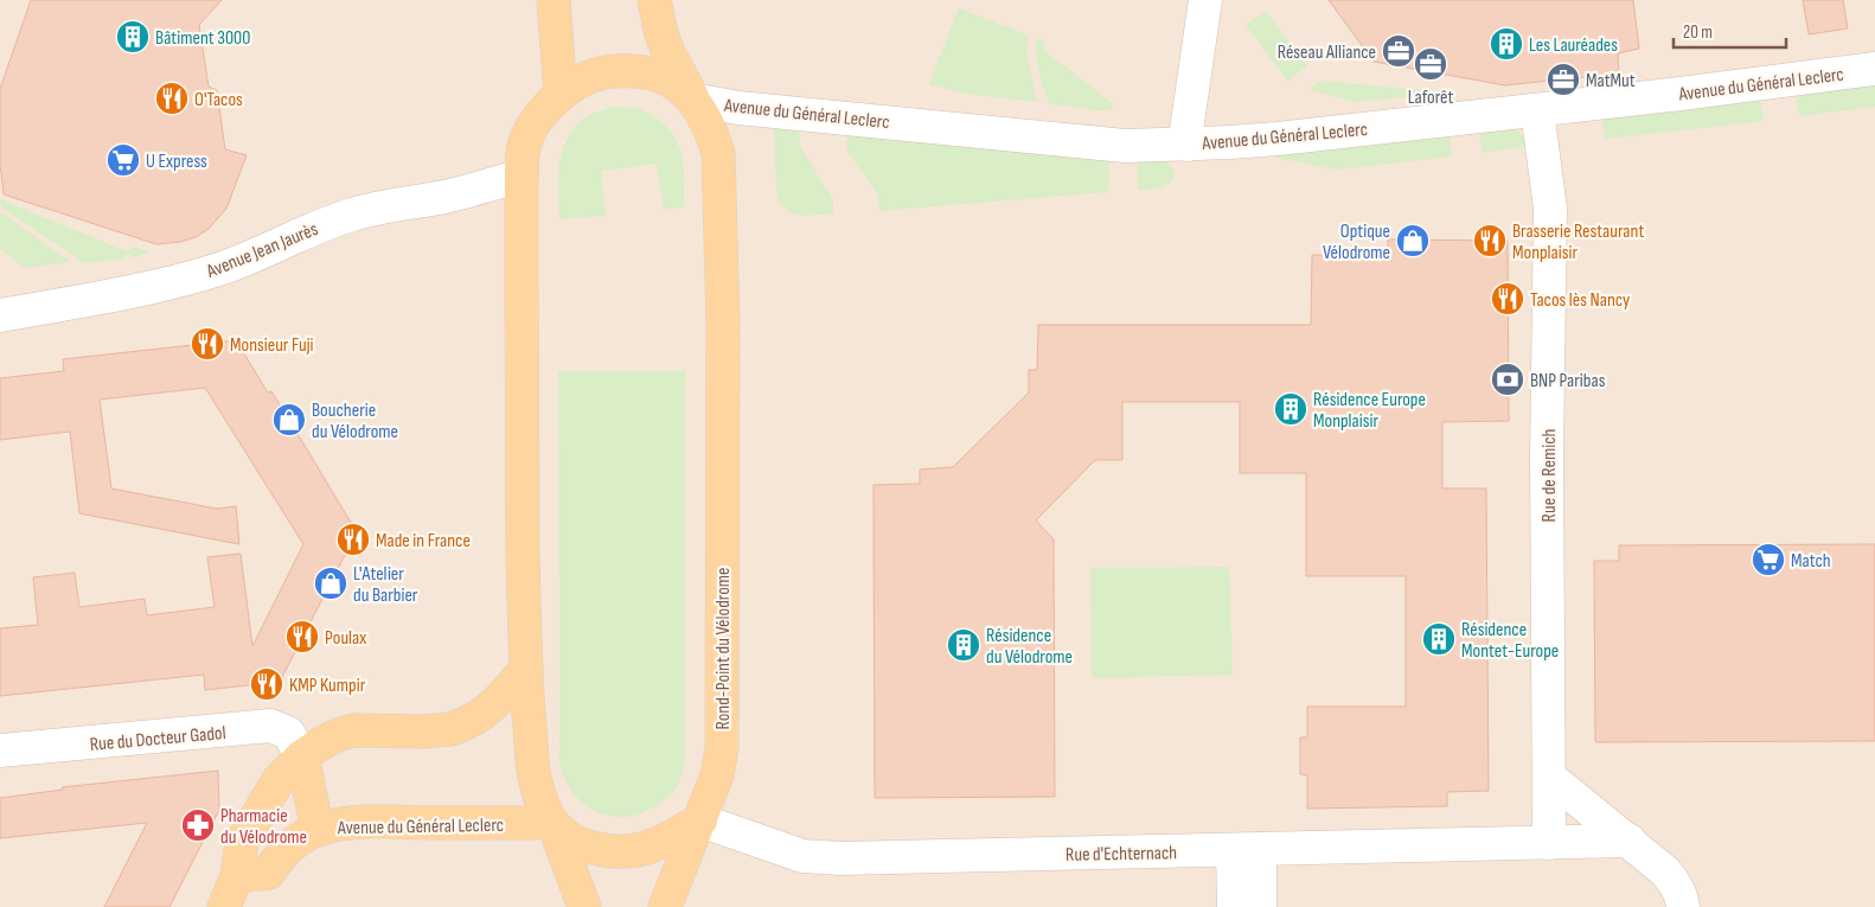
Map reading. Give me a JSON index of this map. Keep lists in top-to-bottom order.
{
  "streets": {
    "main road": ["Avenue du Général Leclerc", "Rond-Point du Vélodrome"],
    "street": [
      "Avenue Jean Jaurès",
      "Rue de Remich",
      "Rue du Docteur Gadol",
      "Rue d'Echternach"
    ]
  },
  "crossings": [
    ["Avenue du Général Leclerc", "Rue de Remich"],
    ["Avenue du Général Leclerc", "Rond-Point du Vélodrome"],
    ["Avenue Jean Jaurès", "Rond-Point du Vélodrome"],
    ["Rue de Remich", "Rue d'Echternach"],
    ["Rond-Point du Vélodrome", "Rue d'Echternach"]
  ],
  "places": {
    "building": [
      "Bâtiment 3000",
      "Les Lauréades",
      "Résidence Europe Monplaisir",
      "Résidence Montet-Europe",
      "Résidence du Vélodrome"
    ],
    "office": ["Réseau Alliance", "Laforêt", "MatMut"],
    "restaurant": [
      "O'Tacos",
      "Brasserie Restaurant Monplaisir",
      "Tacos lès Nancy",
      "Monsieur Fuji",
      "Made in France",
      "Poulax",
      "KMP Kumpir"
    ],
    "supermarket": ["U Express", "Match"],
    "shop": ["Optique Vélodrome", "Boucherie du Vélodrome", "L'Atelier du Barbier"],
    "bank": ["BNP Paribas"],
    "pharmacy": ["Pharmacie du Vélodrome"]
  },
  "scale_bar": "20 m"
}
